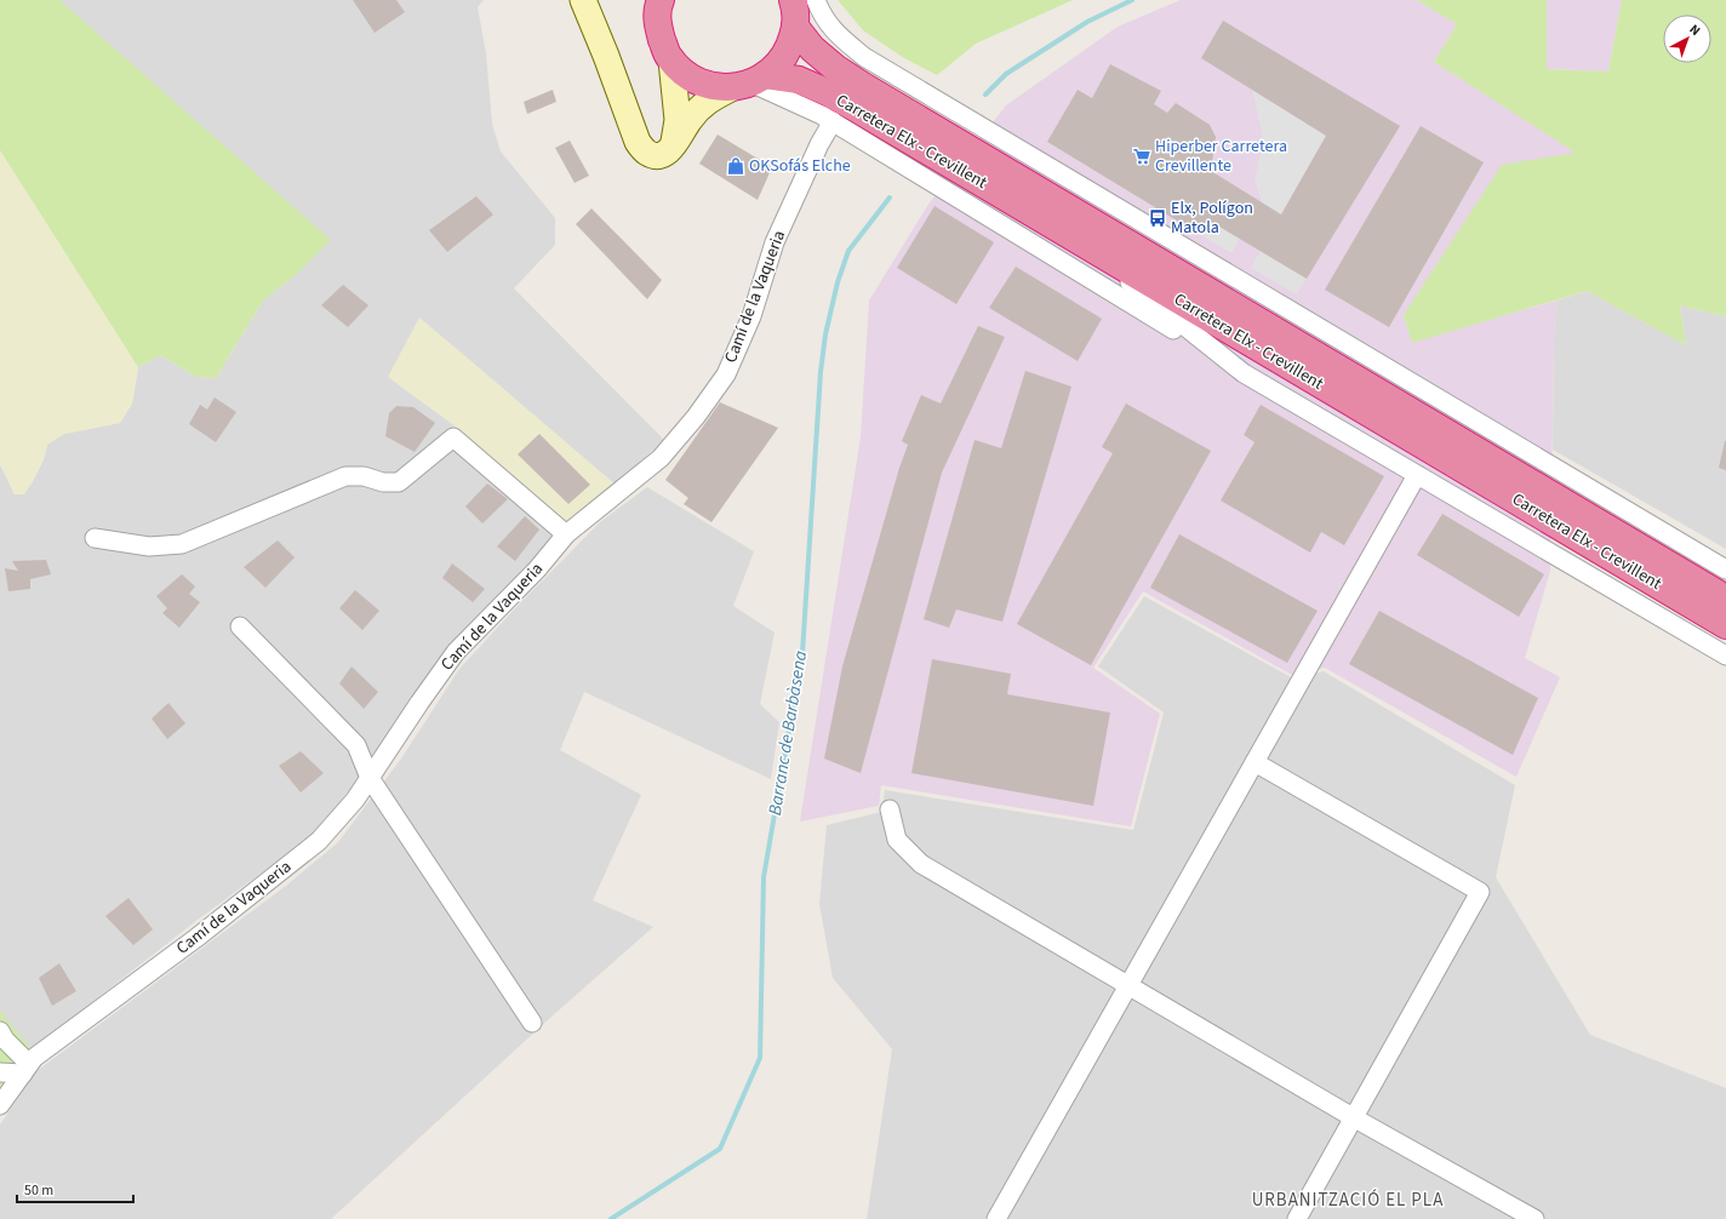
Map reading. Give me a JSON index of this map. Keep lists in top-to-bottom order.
{
  "streets": {
    "highway": ["Carretera Elx - Crevillent"],
    "street": ["Camí de la Vaqueria"]
  },
  "districts": ["URBANITZACIÓ EL PLA"],
  "water": ["Barranc de Barbàsena"],
  "places": {
    "supermarket": ["Hiperber Carretera Crevillente"],
    "shop": ["OKSofás Elche"],
    "bus stop": ["Elx, Polígon Matola"]
  },
  "scale_bar": "50 m",
  "north": "top right"
}
